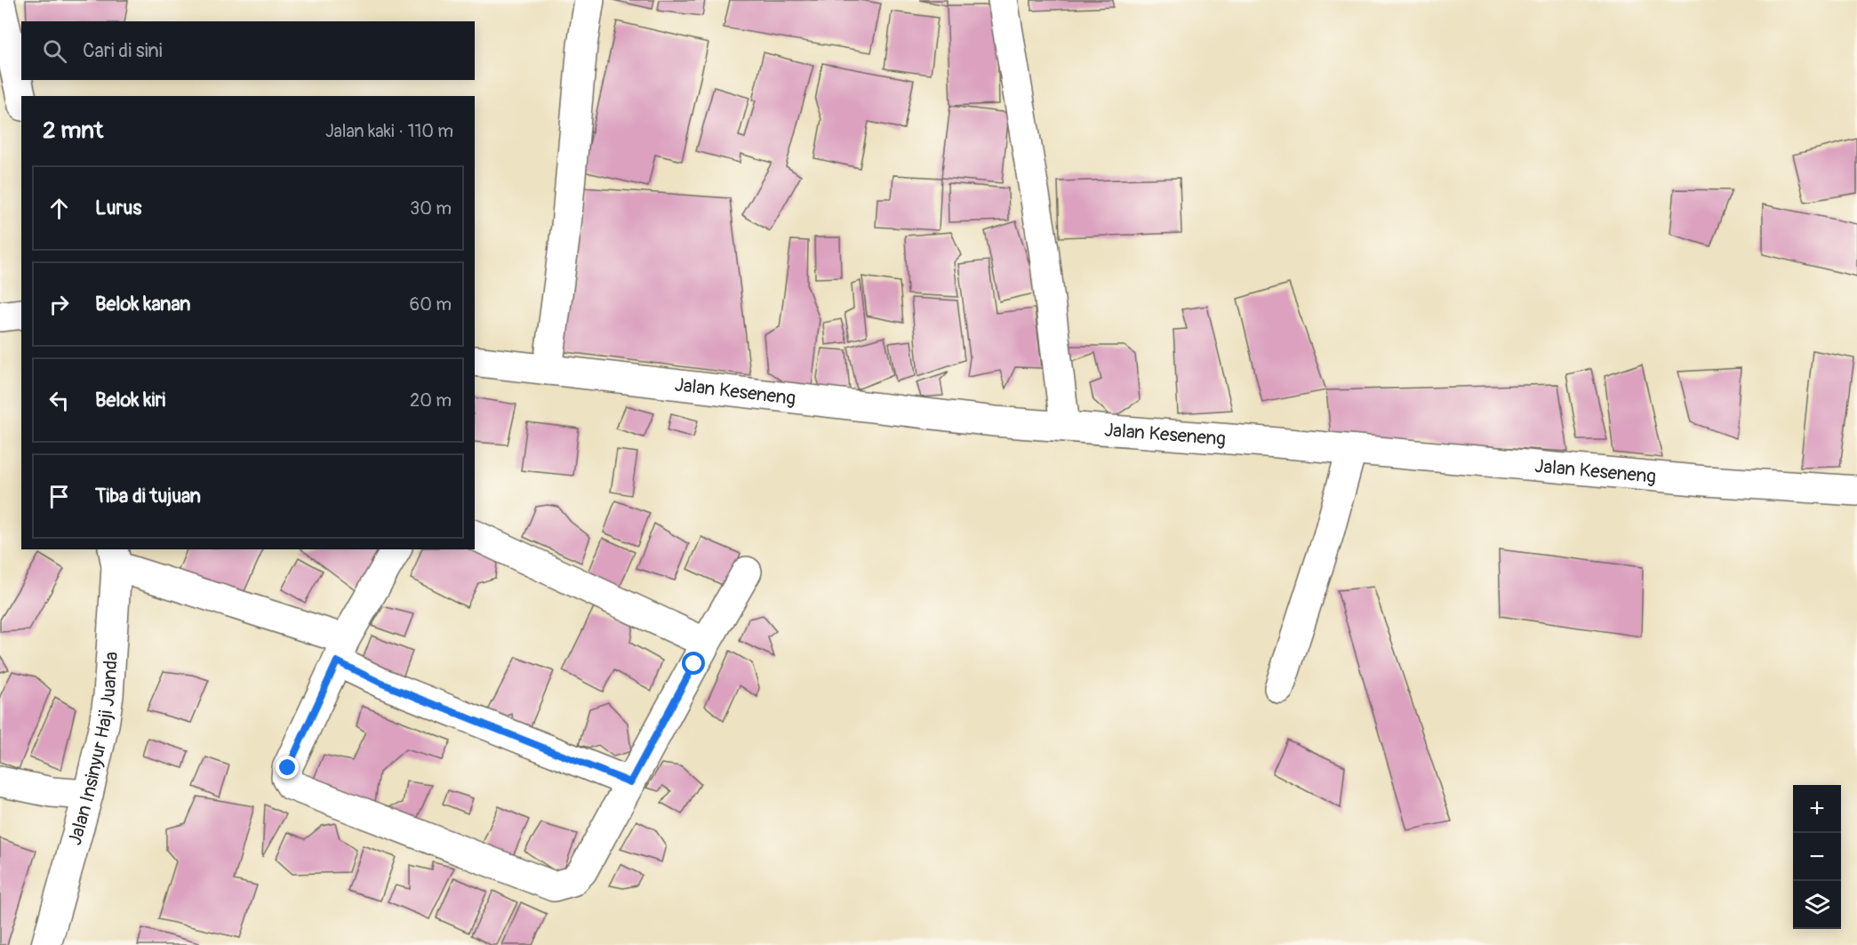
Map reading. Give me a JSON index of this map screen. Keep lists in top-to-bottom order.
{
  "streets": {
    "street": ["Jalan Keseneng", "Jalan Insinyur Haji Juanda"]
  },
  "page": {
    "search": "Cari di sini",
    "heading": ["2 mnt", "Jalan kaki · 110 m"],
    "list": [
      ["Lurus", "30 m"],
      ["Belok kanan", "60 m"],
      ["Belok kiri", "20 m"],
      "Tiba di tujuan"
    ],
    "map_buttons": ["+", "−"]
  }
}
